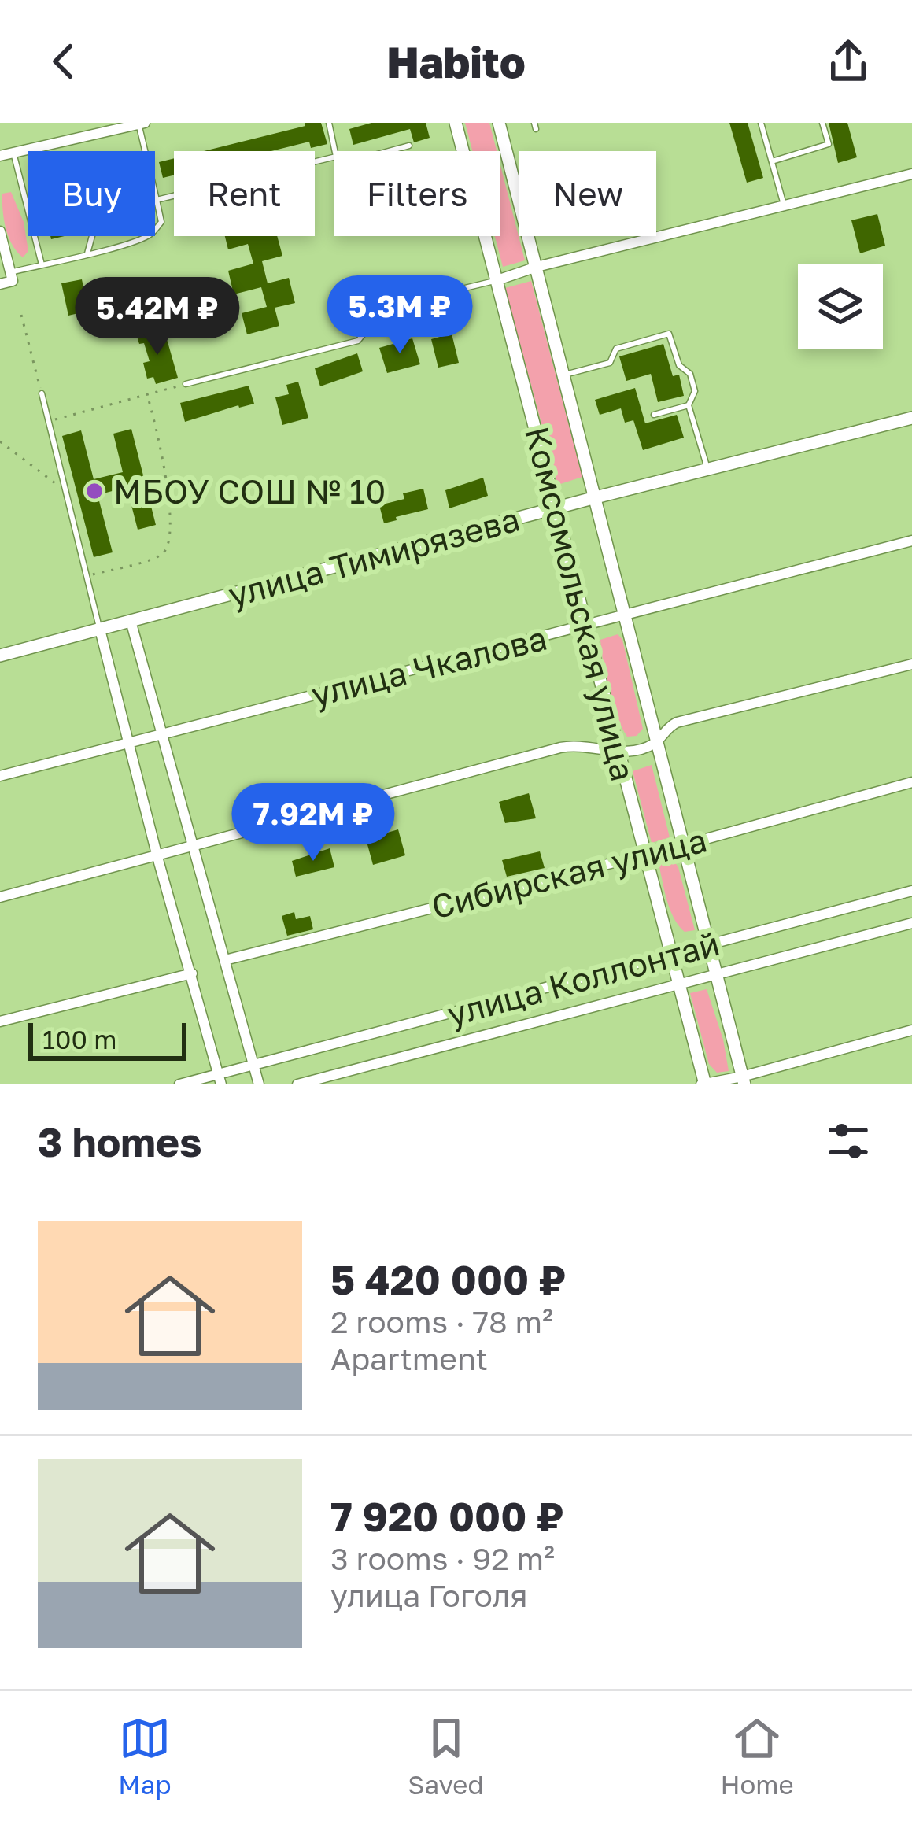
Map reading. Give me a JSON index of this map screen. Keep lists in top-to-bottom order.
{
  "streets": {
    "street": [
      "улица Тимирязева",
      "Комсомольская улица",
      "улица Чкалова",
      "Сибирская улица",
      "улица Коллонтай"
    ]
  },
  "crossings": [
    ["улица Тимирязева", "Комсомольская улица"],
    ["Комсомольская улица", "улица Чкалова"],
    ["Комсомольская улица", "Сибирская улица"],
    ["Комсомольская улица", "улица Коллонтай"]
  ],
  "places": ["МБОУ СОШ № 10"],
  "scale_bar": "100 m",
  "page": {
    "header": "Habito",
    "chip": [
      "Buy",
      "Rent",
      "Filters",
      "New"
    ],
    "price": ["5.3M ₽", "5.42M ₽", "7.92M ₽"],
    "scale": "100 m",
    "heading": "3 homes",
    "list": [
      {
        "name": "5 420 000 ₽",
        "note": "2 rooms · 78 m² · Apartment"
      },
      {
        "name": "7 920 000 ₽",
        "note": "3 rooms · 92 m² · улица Гоголя"
      }
    ],
    "tabs": ["Map", "Saved", "Home"]
  }
}
